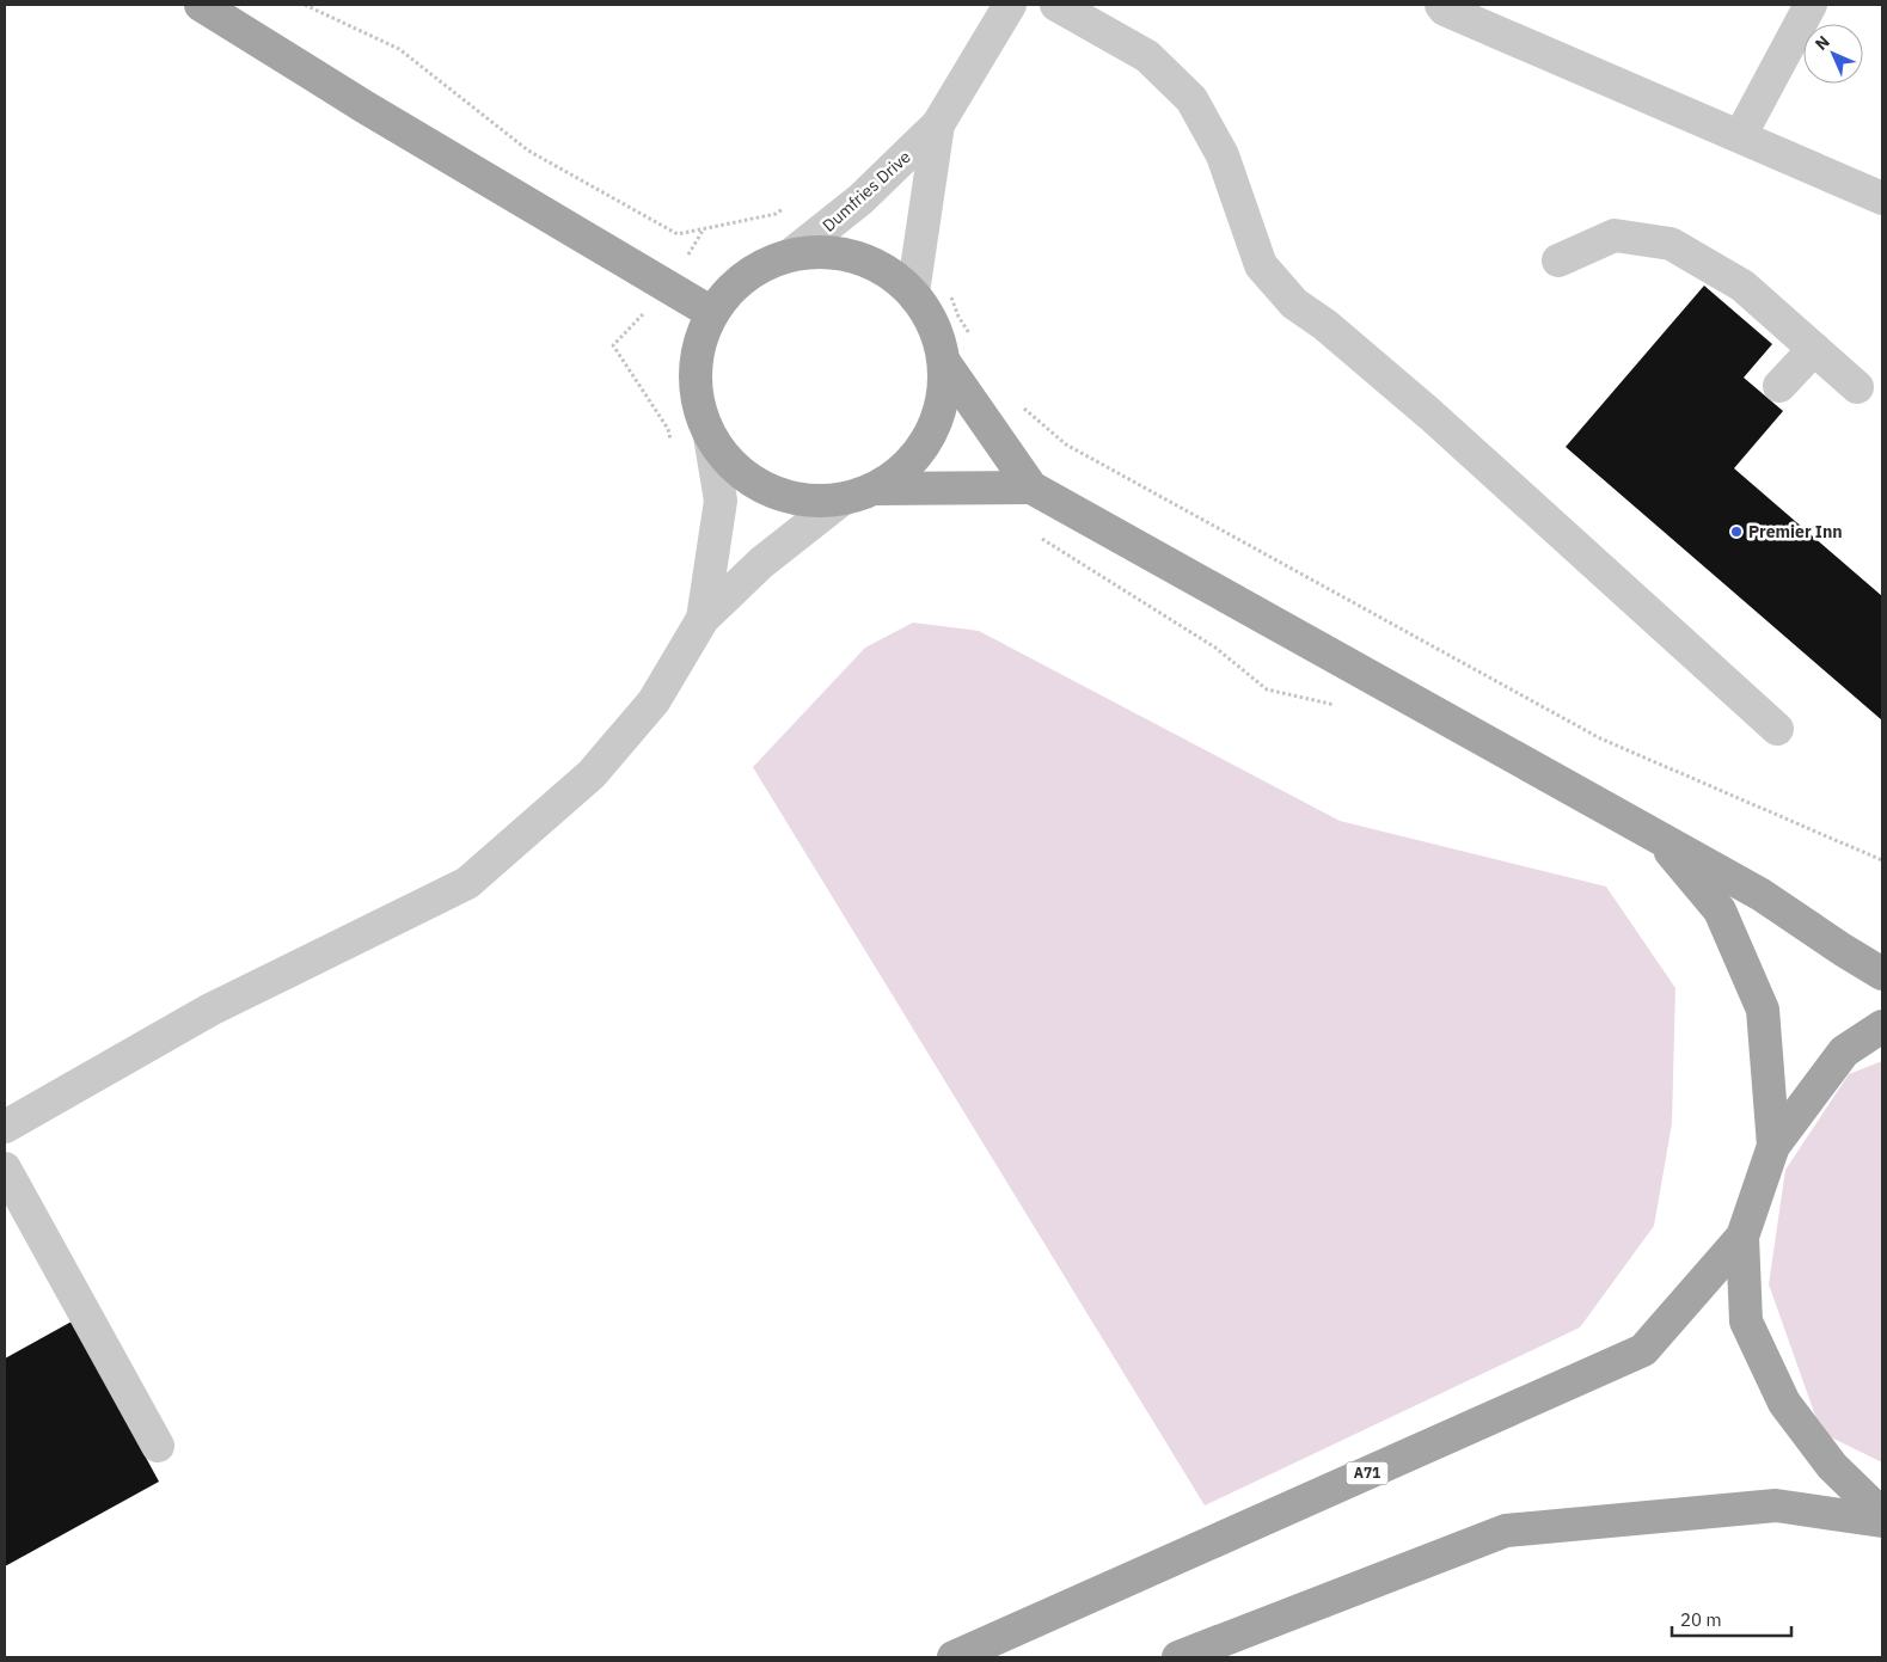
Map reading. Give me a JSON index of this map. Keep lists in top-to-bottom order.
{
  "streets": {
    "main road": ["A71"],
    "street": ["Dumfries Drive"]
  },
  "places": ["Premier Inn"],
  "scale_bar": "20 m",
  "north": "top left"
}
